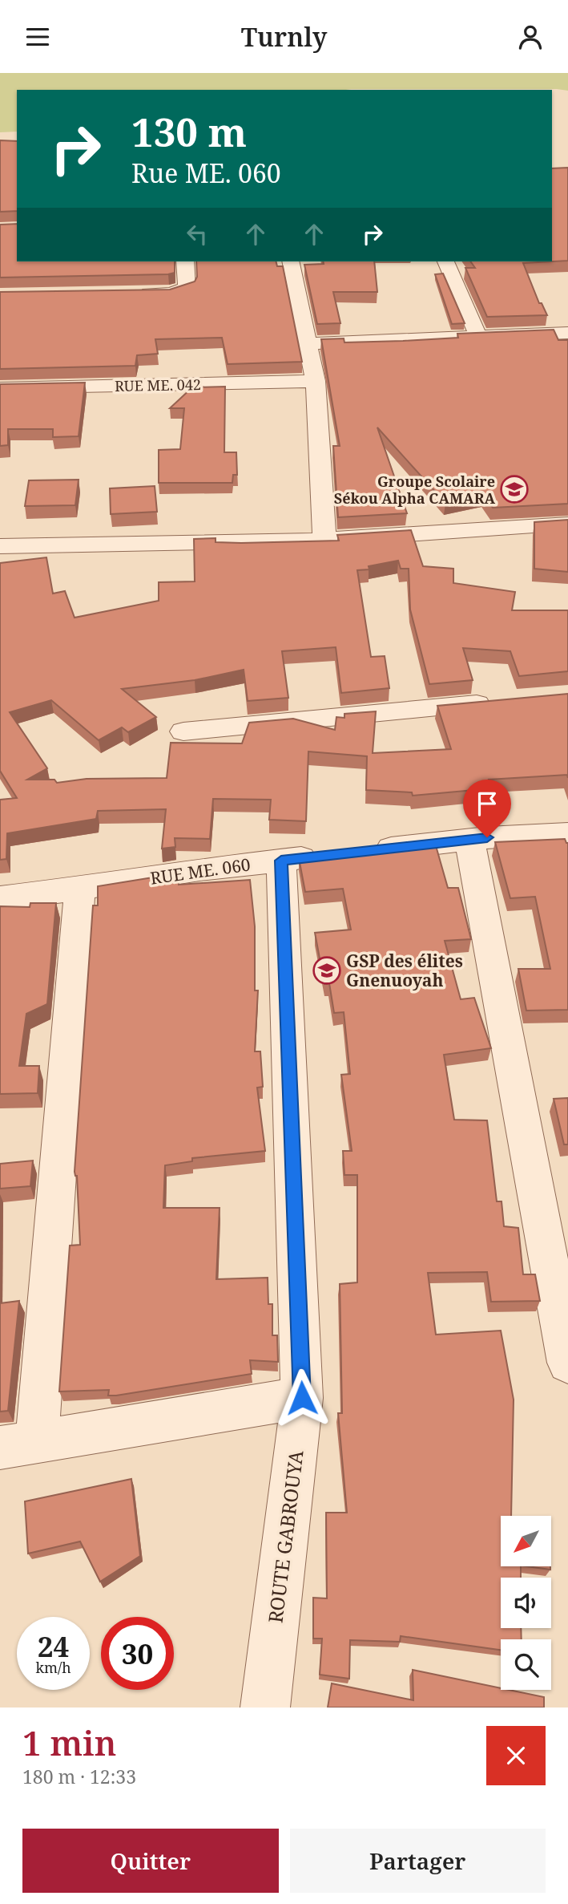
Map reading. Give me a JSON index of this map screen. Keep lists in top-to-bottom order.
{
  "streets": {
    "street": ["RUE ME. 042", "RUE ME. 060", "ROUTE GABROUYA"]
  },
  "crossings": [
    ["RUE ME. 060", "ROUTE GABROUYA"]
  ],
  "places": {
    "school or university": ["Groupe Scolaire Sékou Alpha CAMARA", "GSP des élites Gnenuoyah"]
  },
  "north": "bottom left",
  "page": {
    "header": "Turnly",
    "turn": ["130 m", "Rue ME. 060"],
    "speed": "24 km/h",
    "limit": "30",
    "heading": ["1 min", "180 m · 12:33"],
    "buttons": ["Quitter", "Partager"]
  }
}
